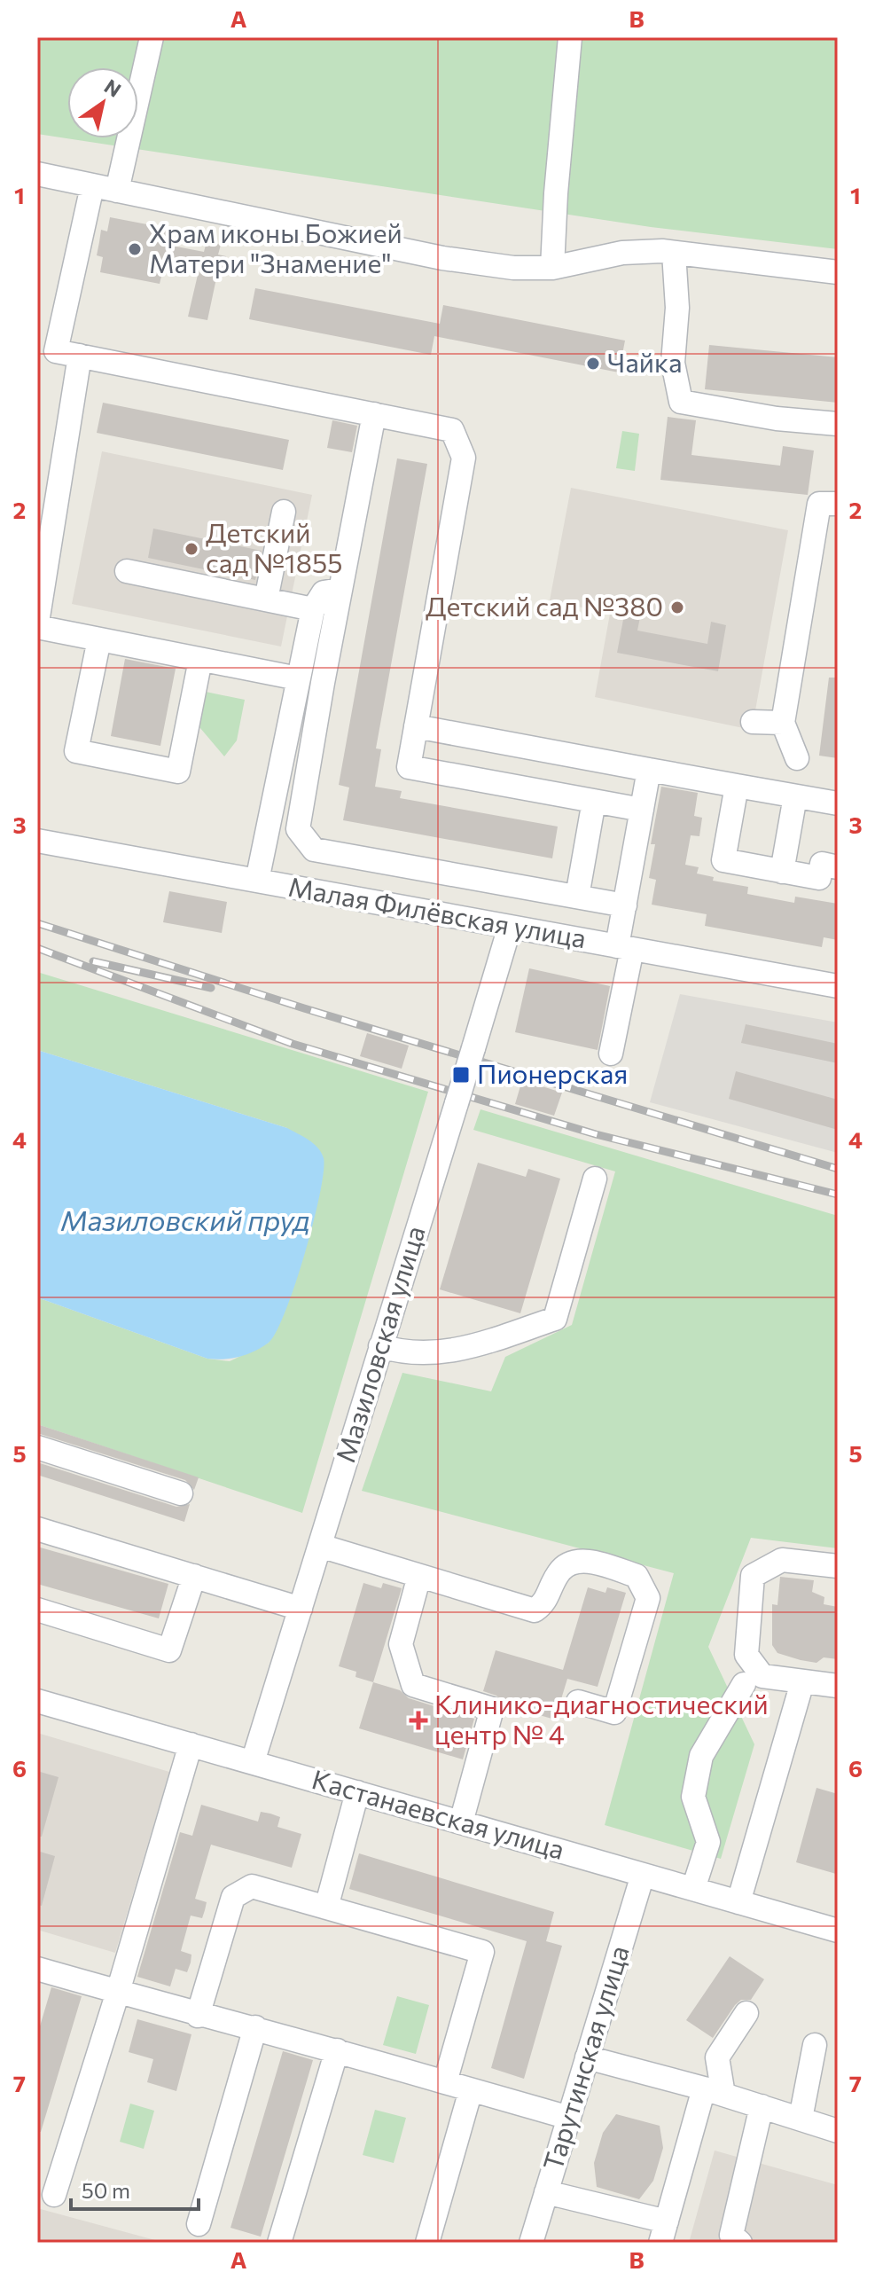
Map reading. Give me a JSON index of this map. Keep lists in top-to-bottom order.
{
  "streets": {
    "street": [
      "Малая Филёвская улица",
      "Мазиловская улица",
      "Кастанаевская улица",
      "Тарутинская улица"
    ]
  },
  "crossings": [
    ["Малая Филёвская улица", "Мазиловская улица"],
    ["Мазиловская улица", "Кастанаевская улица"],
    ["Кастанаевская улица", "Тарутинская улица"]
  ],
  "water": ["Мазиловский пруд"],
  "places": {
    "other": [
      "Храм иконы Божией Матери \"Знамение\"",
      "Чайка",
      "Детский сад №1855",
      "Детский сад №380"
    ],
    "transit": ["Пионерская"],
    "health": ["Клинико-диагностический центр № 4"]
  },
  "scale_bar": "50 m",
  "north": "top right",
  "grid": {
    "columns": ["A", "B"],
    "rows": [
      "1",
      "2",
      "3",
      "4",
      "5",
      "6",
      "7"
    ]
  }
}
